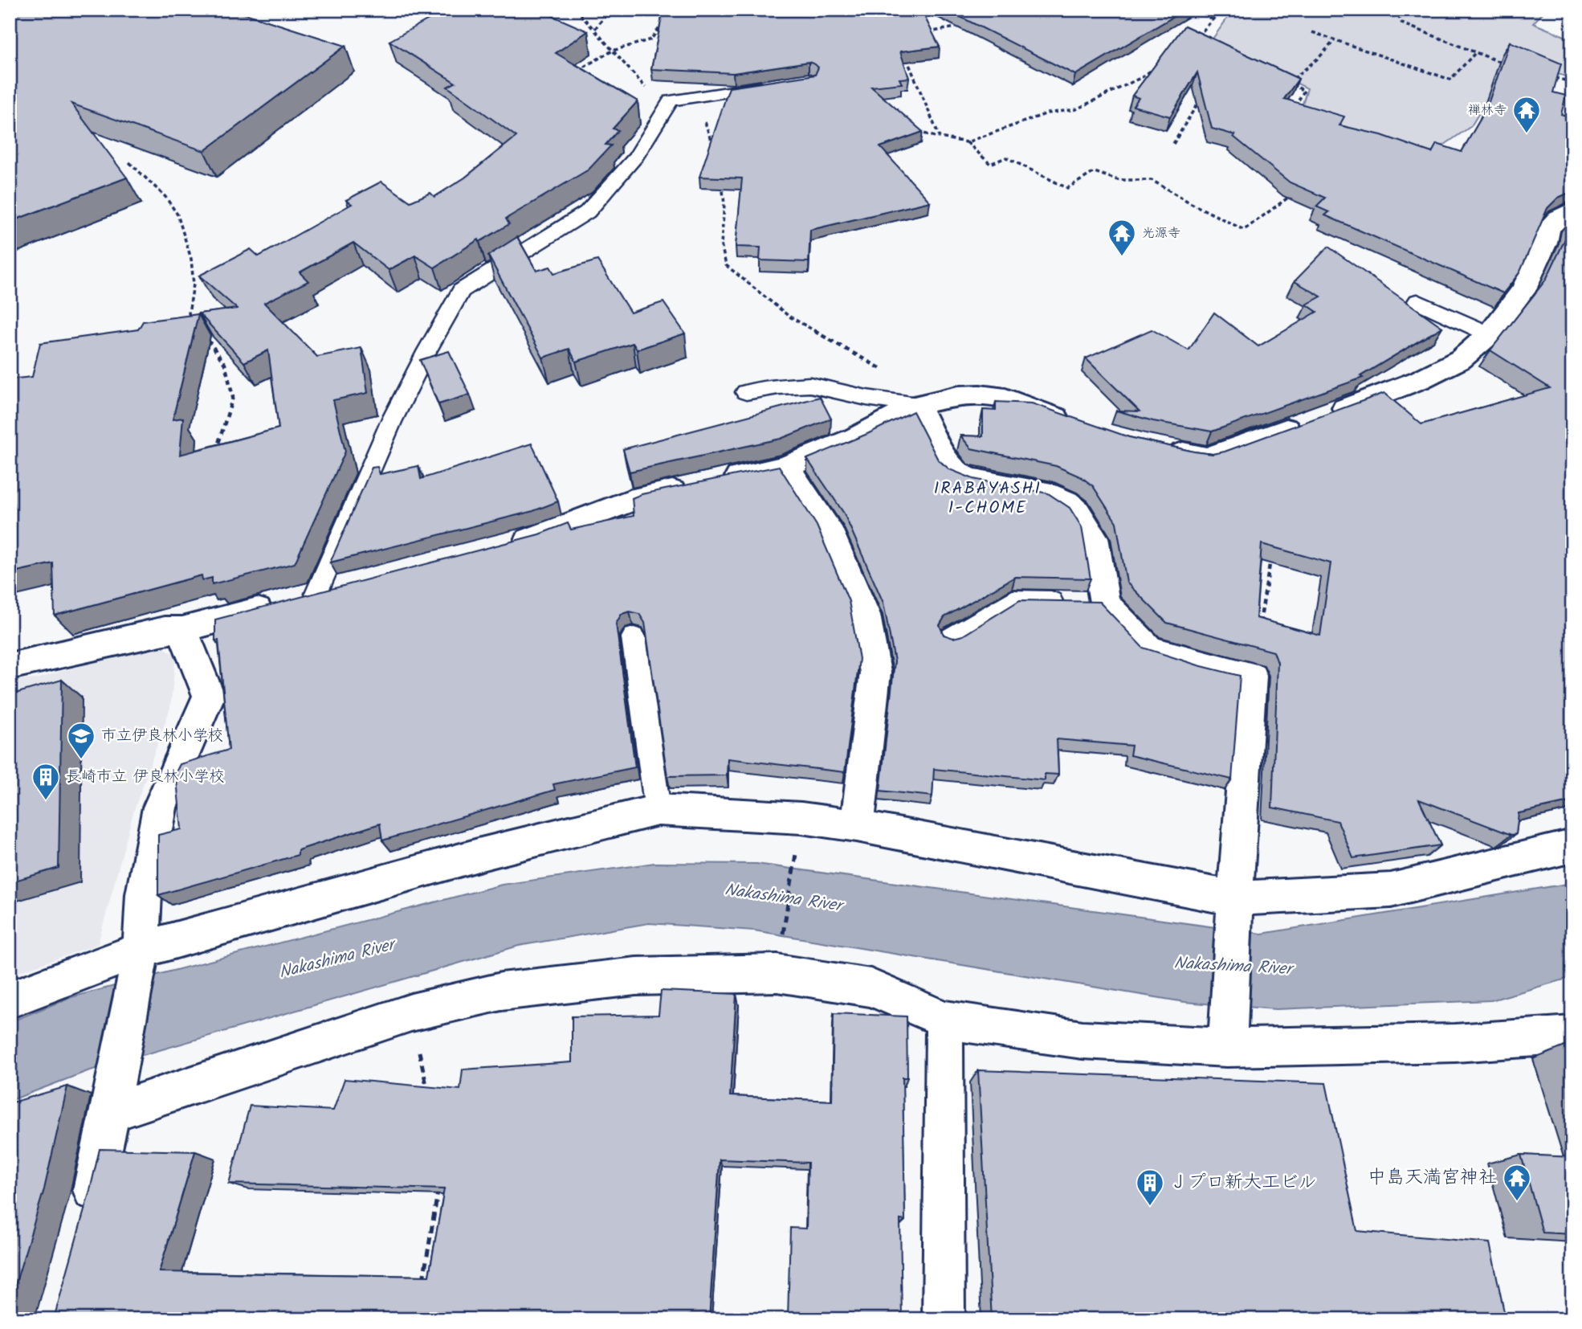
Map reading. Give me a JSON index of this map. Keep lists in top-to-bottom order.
{
  "districts": ["IRABAYASHI 1-CHOME"],
  "water": ["Nakashima River"],
  "places": {
    "temple": ["禅林寺", "光源寺", "中島天満宮神社"],
    "school or university": ["市立伊良林小学校"],
    "building": ["長崎市立 伊良林小学校", "Ｊプロ新大工ビル"]
  }
}
